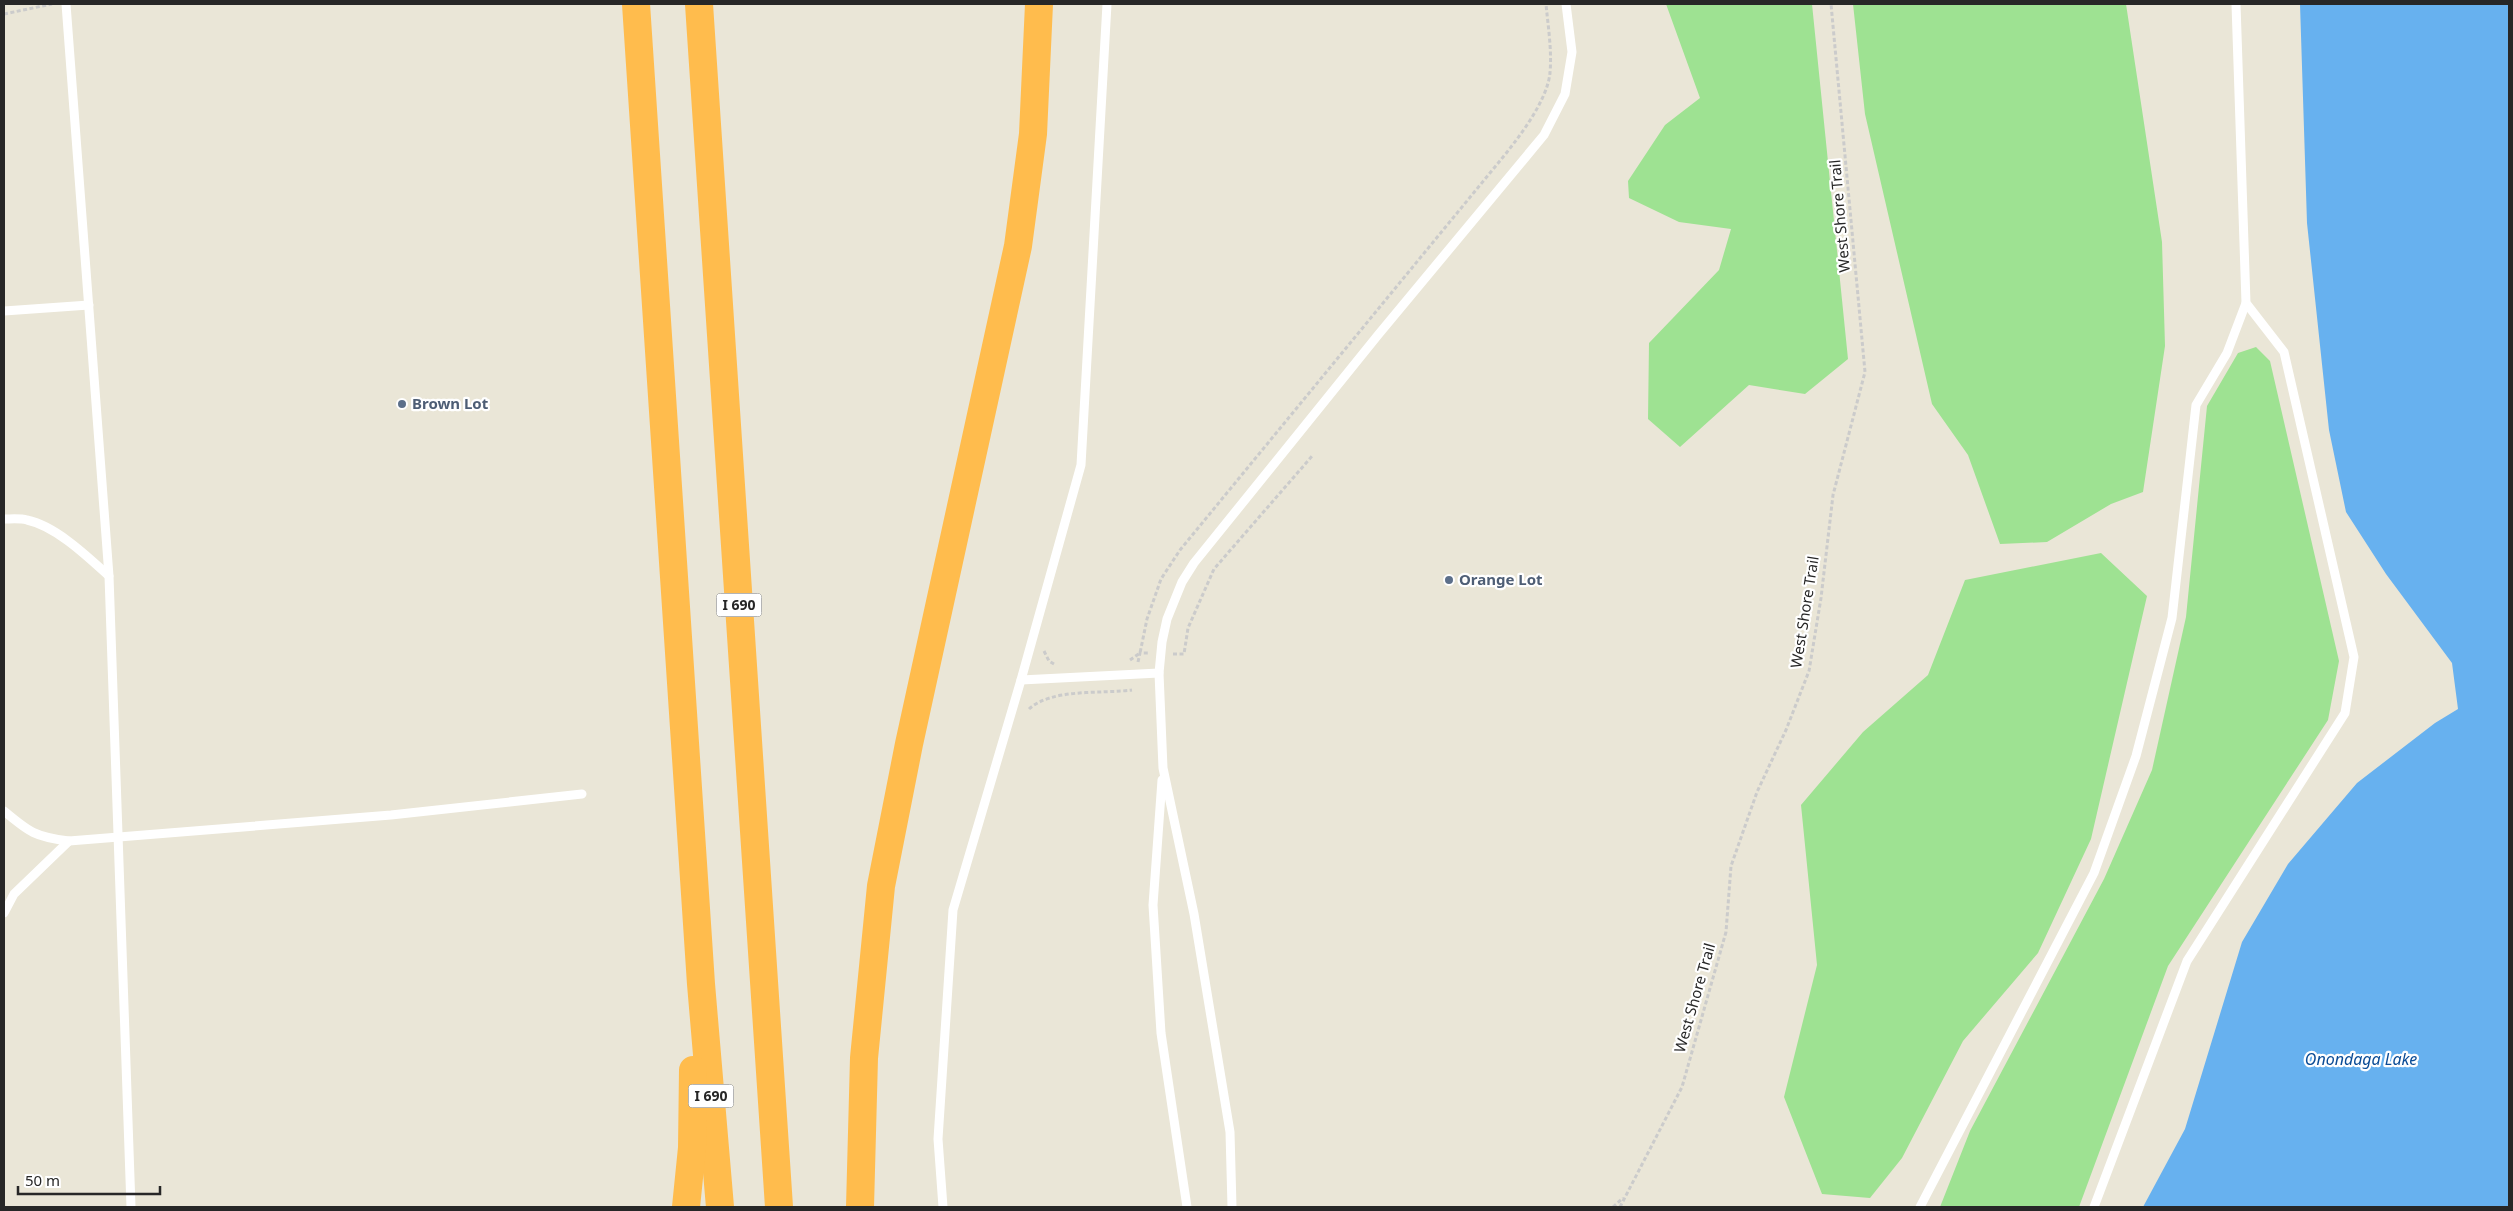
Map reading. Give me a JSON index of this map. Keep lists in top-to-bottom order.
{
  "streets": {
    "highway": ["I 690"],
    "path": ["West Shore Trail"]
  },
  "water": ["Onondaga Lake"],
  "places": ["Brown Lot", "Orange Lot"],
  "scale_bar": "50 m"
}
